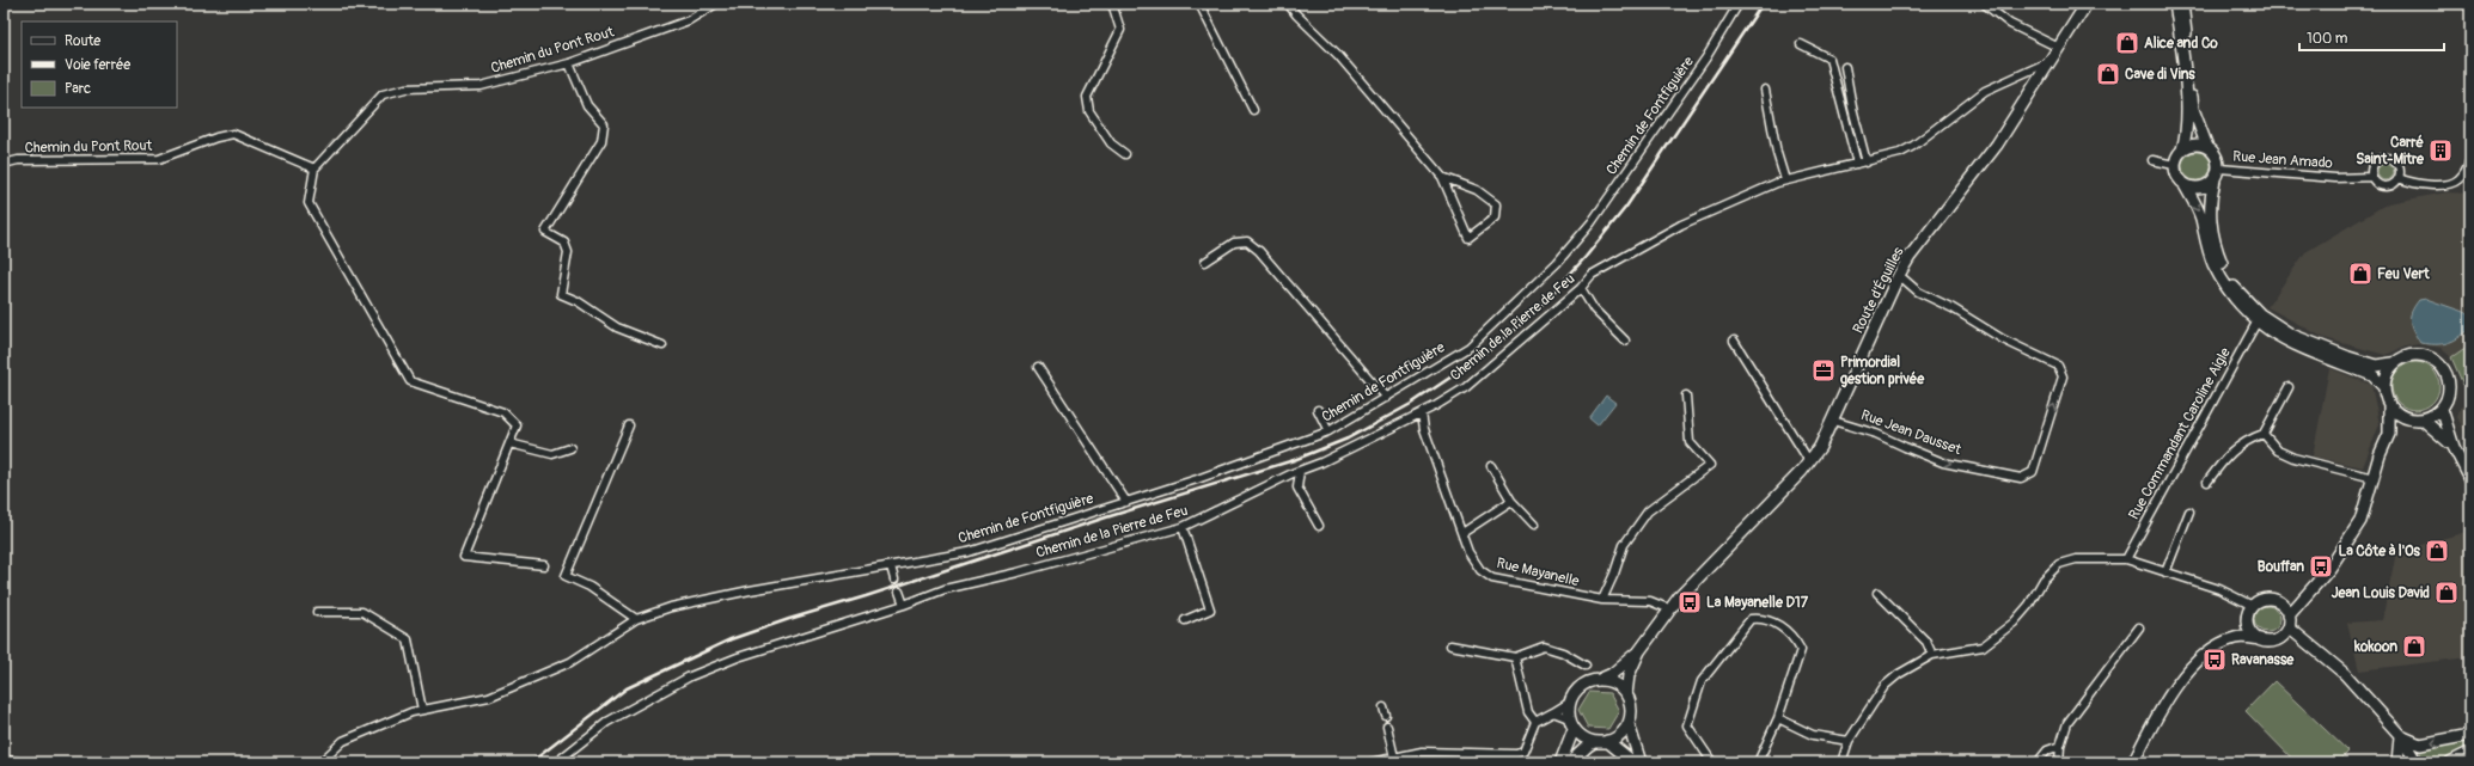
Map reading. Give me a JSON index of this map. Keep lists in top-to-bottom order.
{
  "streets": {
    "street": [
      "Chemin du Pont Rout",
      "Chemin de Fontfiguière",
      "Rue Jean Amado",
      "Route d'Éguilles",
      "Chemin de la Pierre de Feu",
      "Rue Jean Dausset",
      "Rue Commandant Caroline Aigle",
      "Rue Mayanelle"
    ]
  },
  "crossings": [
    ["Route d'Éguilles", "Chemin de la Pierre de Feu"],
    ["Route d'Éguilles", "Rue Jean Dausset"],
    ["Route d'Éguilles", "Rue Mayanelle"],
    ["Chemin de la Pierre de Feu", "Rue Mayanelle"]
  ],
  "places": {
    "shop": [
      "Alice and Co",
      "Cave di Vins",
      "Feu Vert",
      "La Côte à l'Os",
      "Jean Louis David",
      "kokoon"
    ],
    "building": ["Carré Saint-Mitre"],
    "office": ["Primordial gestion privée"],
    "bus stop": ["Bouffan", "La Mayanelle D17", "Ravanasse"]
  },
  "legend": ["Route", "Voie ferrée", "Parc"],
  "scale_bar": "100 m"
}
